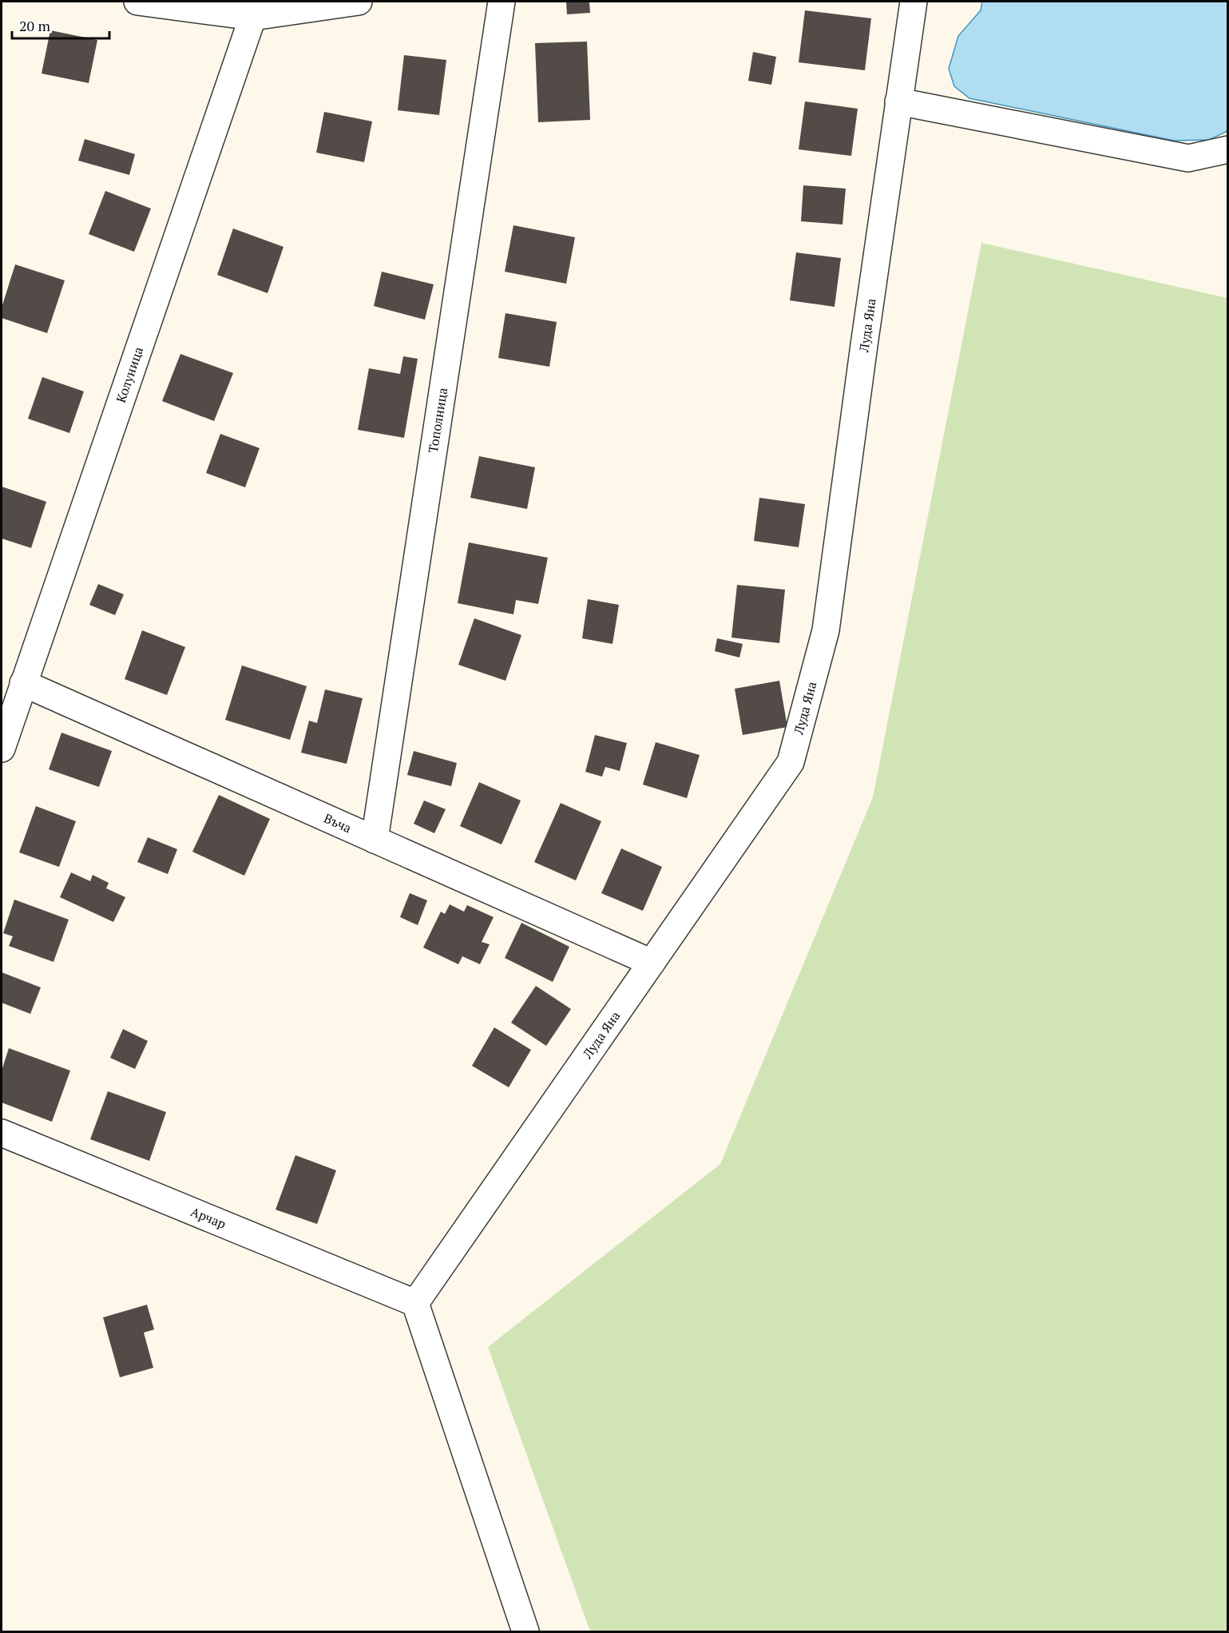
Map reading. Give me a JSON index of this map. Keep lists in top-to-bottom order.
{
  "streets": {
    "street": [
      "Луда Яна",
      "Колуница",
      "Тополница",
      "Въча",
      "Арчар"
    ]
  },
  "crossings": [
    ["Луда Яна", "Въча"],
    ["Луда Яна", "Арчар"],
    ["Колуница", "Въча"],
    ["Тополница", "Въча"]
  ],
  "scale_bar": "20 m"
}
